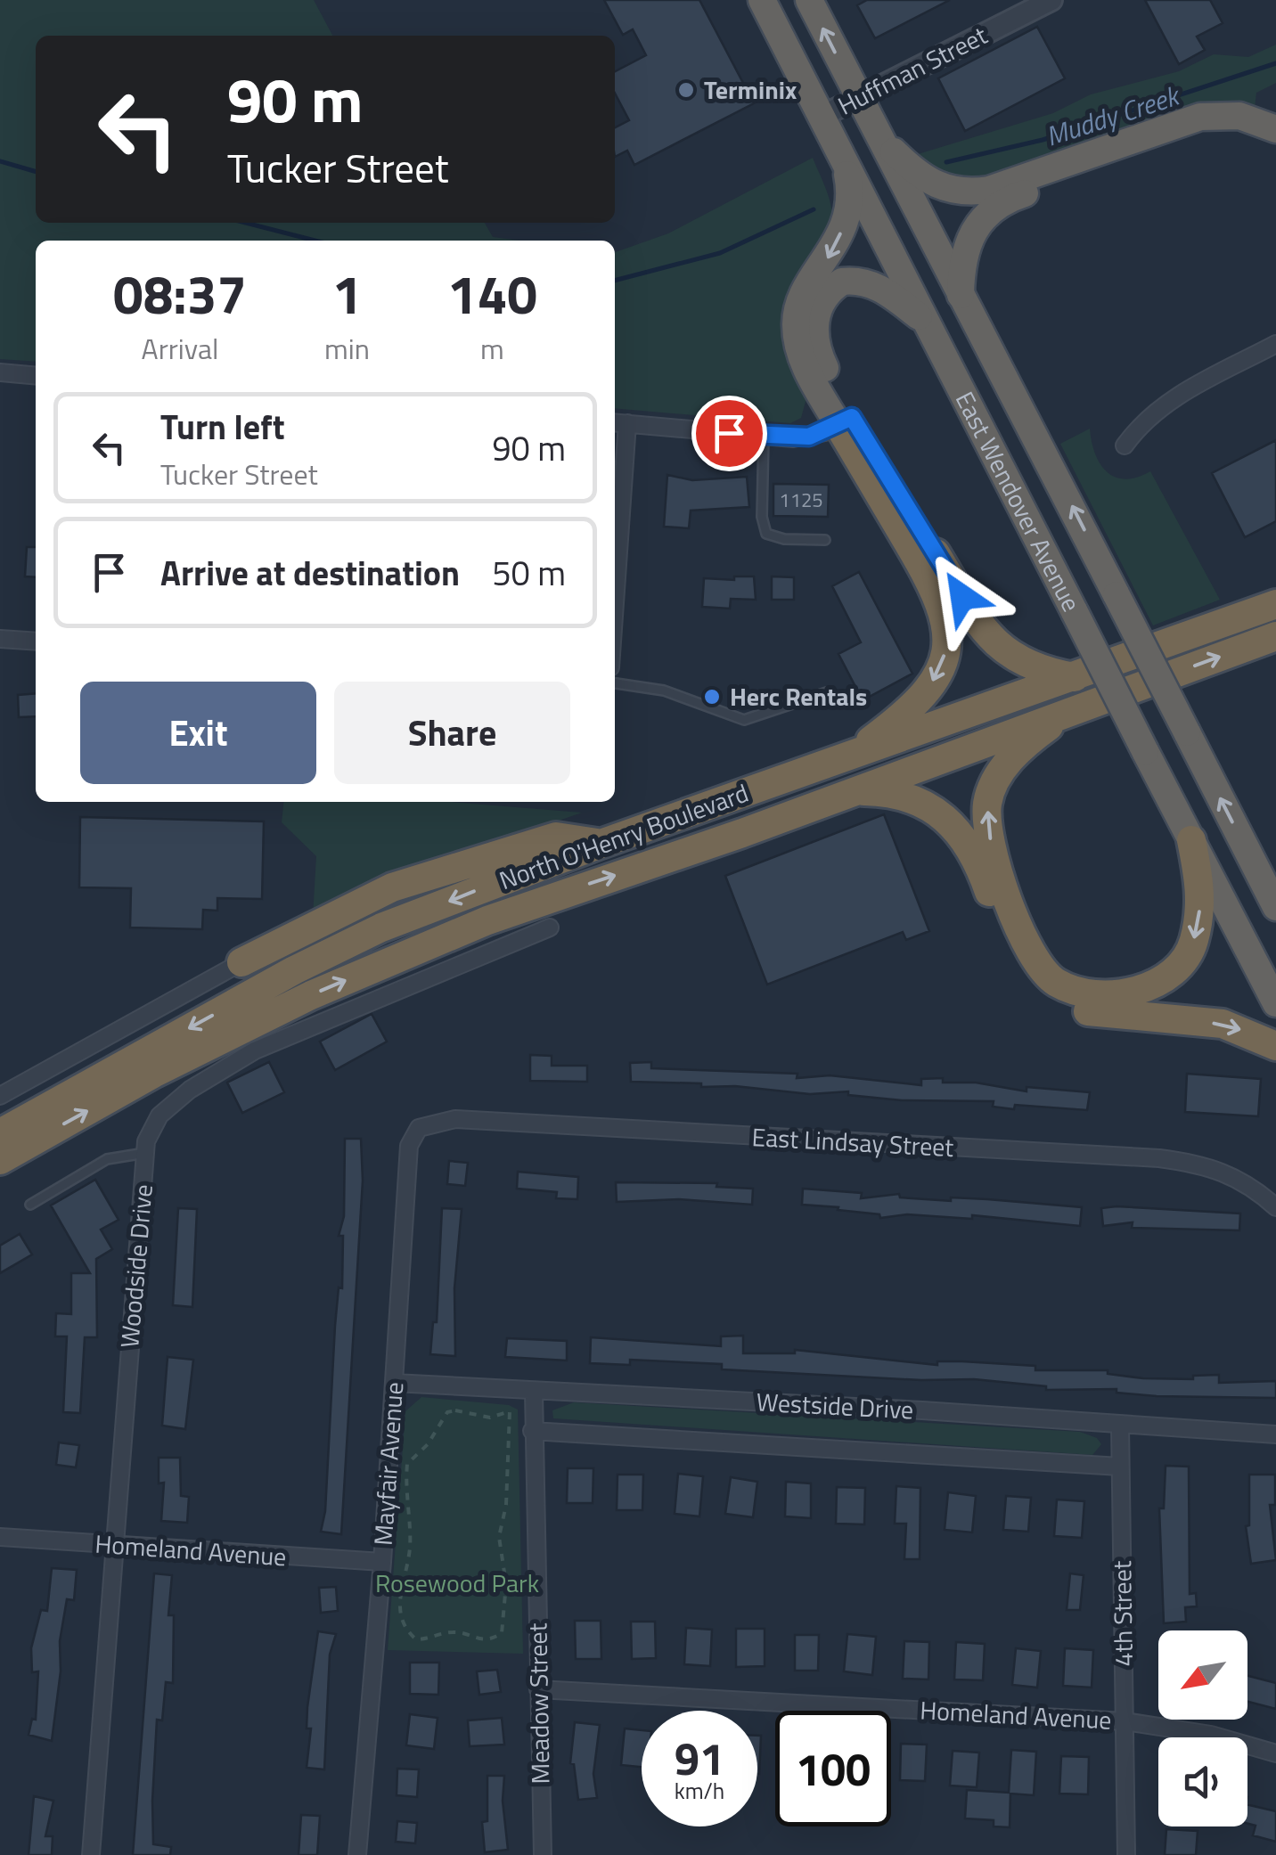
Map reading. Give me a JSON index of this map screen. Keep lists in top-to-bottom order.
{
  "streets": {
    "highway": ["East Wendover Avenue", "North O'Henry Boulevard"],
    "street": [
      "Huffman Street",
      "East Lindsay Street",
      "Woodside Drive",
      "Westside Drive",
      "Mayfair Avenue",
      "Homeland Avenue",
      "4th Street",
      "Meadow Street"
    ]
  },
  "crossings": [
    ["Huffman Street", "East Wendover Avenue"],
    ["East Lindsay Street", "Mayfair Avenue"],
    ["Woodside Drive", "Homeland Avenue"],
    ["Westside Drive", "Mayfair Avenue"],
    ["Westside Drive", "4th Street"],
    ["Westside Drive", "Meadow Street"],
    ["Mayfair Avenue", "Homeland Avenue"],
    ["Homeland Avenue", "4th Street"],
    ["Homeland Avenue", "Meadow Street"]
  ],
  "water": ["Muddy Creek"],
  "parks": ["Rosewood Park"],
  "places": ["Terminix", "Herc Rentals"],
  "house_numbers": ["1125"],
  "north": "bottom left",
  "page": {
    "turn": ["90 m", "Tucker Street"],
    "eta": [
      "08:37",
      "Arrival",
      "1",
      "min",
      "140",
      "m"
    ],
    "list": [
      {
        "name": "Turn left",
        "note": "Tucker Street",
        "value": "90 m"
      },
      {
        "name": "Arrive at destination",
        "value": "50 m"
      }
    ],
    "buttons": ["Exit", "Share"],
    "speed": "91 km/h",
    "limit": "100"
  }
}
